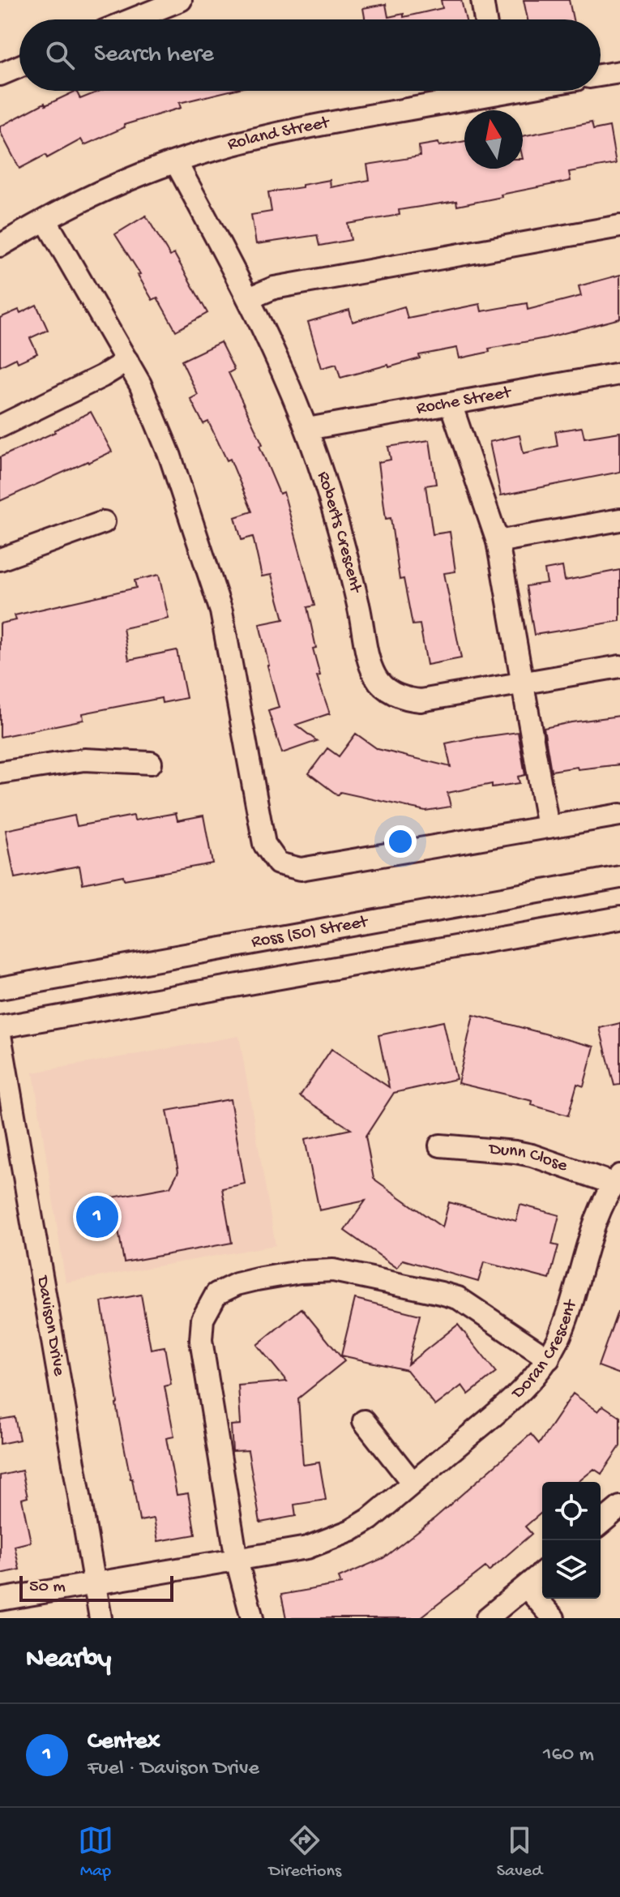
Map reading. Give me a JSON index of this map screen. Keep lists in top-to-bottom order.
{
  "streets": {
    "street": [
      "Roland Street",
      "Roche Street",
      "Roberts Crescent",
      "Ross (50) Street",
      "Dunn Close",
      "Davison Drive",
      "Doran Crescent"
    ]
  },
  "crossings": [
    ["Roland Street", "Roberts Crescent"],
    ["Roche Street", "Roberts Crescent"],
    ["Dunn Close", "Doran Crescent"],
    ["Davison Drive", "Doran Crescent"]
  ],
  "scale_bar": "50 m",
  "north": "top",
  "page": {
    "search": "Search here",
    "pins": "1",
    "scale": "50 m",
    "heading": "Nearby",
    "list": [
      {
        "mark": "1",
        "name": "Centex",
        "note": "Fuel · Davison Drive",
        "value": "160 m"
      }
    ],
    "nav": ["Map", "Directions", "Saved"]
  }
}
